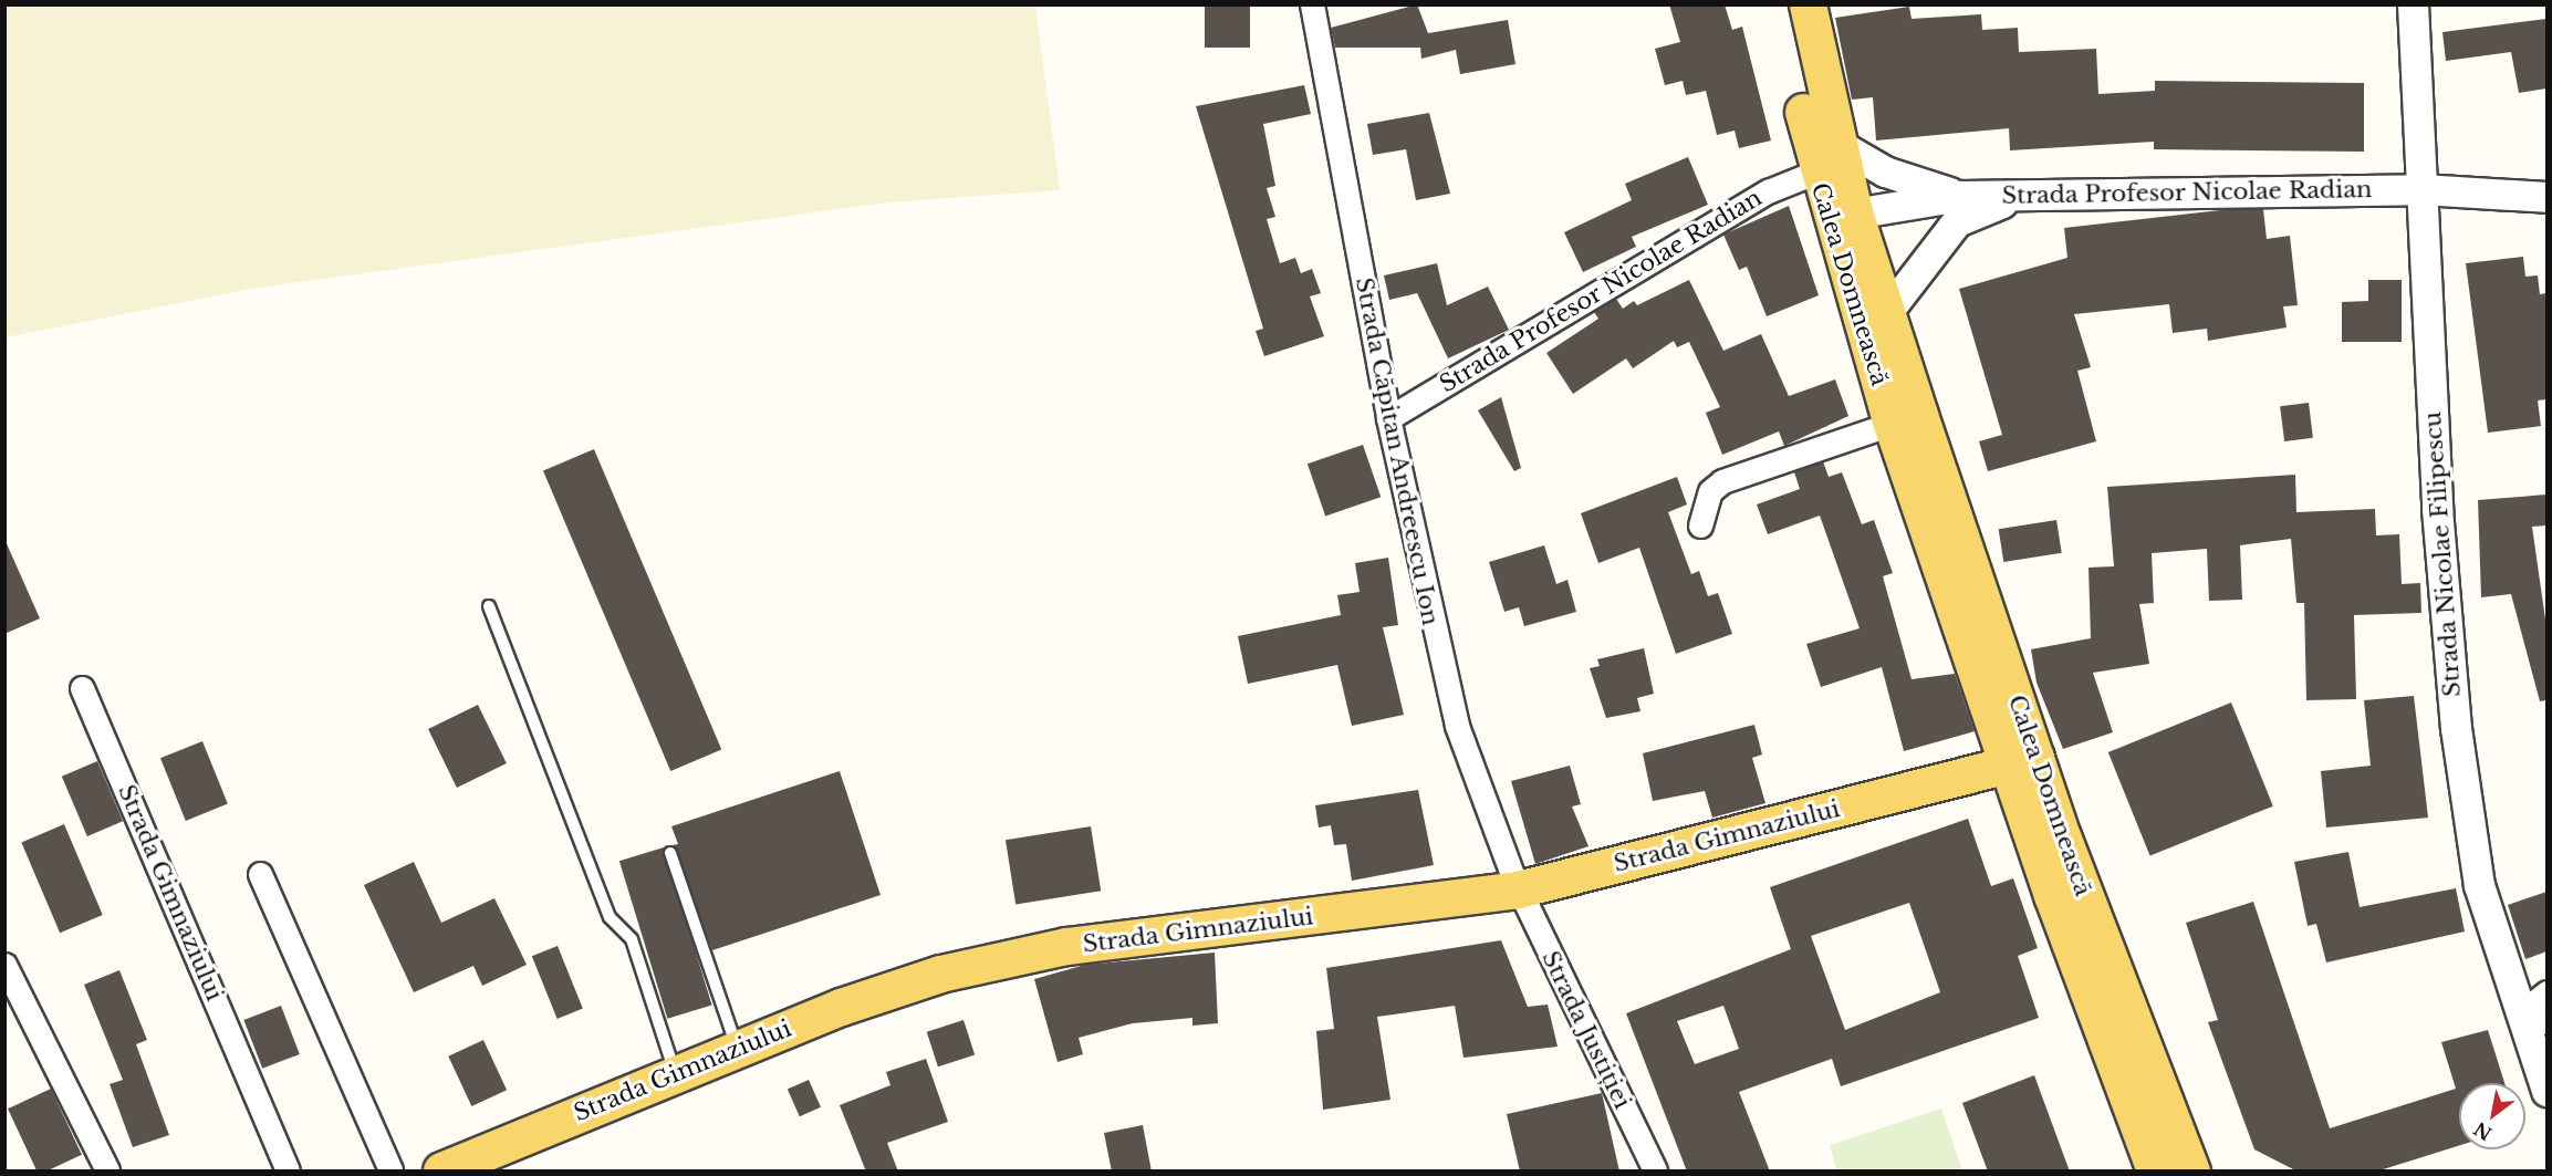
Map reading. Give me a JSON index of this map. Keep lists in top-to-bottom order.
{
  "streets": {
    "main road": ["Calea Domnească", "Strada Gimnaziului"],
    "street": [
      "Strada Profesor Nicolae Radian",
      "Strada Căpitan Andreescu Ion",
      "Strada Nicolae Filipescu",
      "Strada Justiției"
    ]
  },
  "crossings": [
    ["Strada Profesor Nicolae Radian", "Calea Domnească"],
    ["Strada Profesor Nicolae Radian", "Strada Căpitan Andreescu Ion"],
    ["Strada Profesor Nicolae Radian", "Strada Nicolae Filipescu"],
    ["Calea Domnească", "Strada Gimnaziului"],
    ["Strada Căpitan Andreescu Ion", "Strada Gimnaziului"],
    ["Strada Căpitan Andreescu Ion", "Strada Justiției"],
    ["Strada Gimnaziului", "Strada Justiției"]
  ],
  "north": "bottom left"
}
